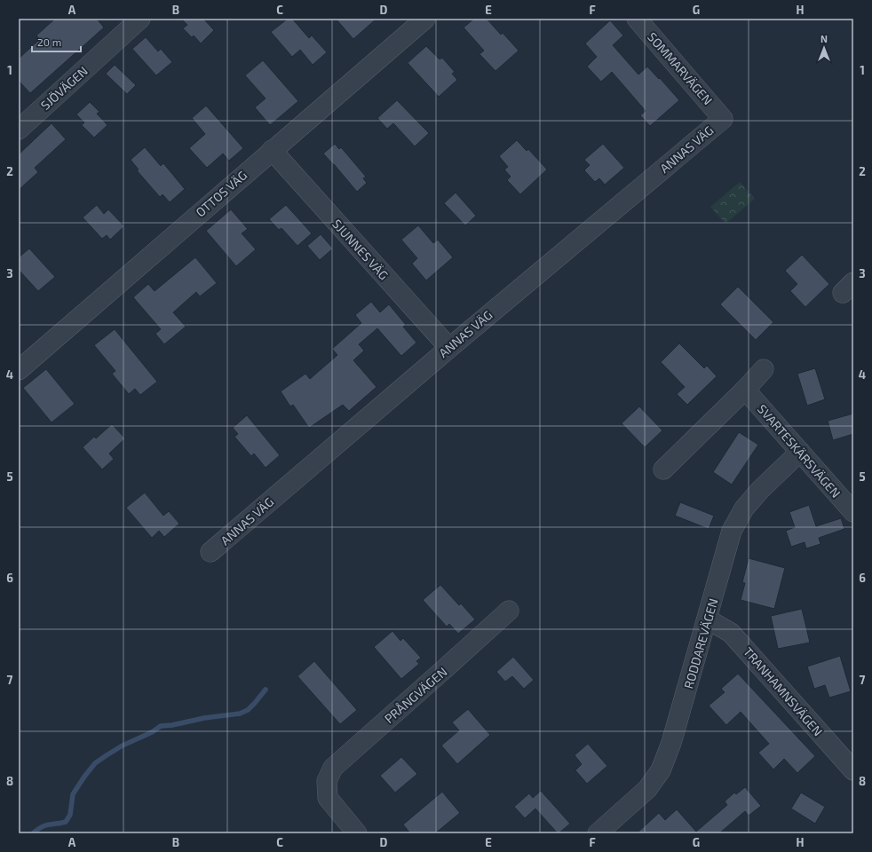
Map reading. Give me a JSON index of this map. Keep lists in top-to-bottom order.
{
  "streets": {
    "street": [
      "SOMMARVÄGEN",
      "SJÖVÄGEN",
      "ANNAS VÄG",
      "OTTOS VÄG",
      "SJUNNES VÄG",
      "SVARTESKÄRSVÄGEN",
      "RODDAREVÄGEN",
      "TRANHAMNSVÄGEN",
      "PRÅNGVÄGEN"
    ]
  },
  "crossings": [
    ["SOMMARVÄGEN", "ANNAS VÄG"],
    ["ANNAS VÄG", "SJUNNES VÄG"],
    ["OTTOS VÄG", "SJUNNES VÄG"],
    ["SVARTESKÄRSVÄGEN", "RODDAREVÄGEN"],
    ["RODDAREVÄGEN", "TRANHAMNSVÄGEN"]
  ],
  "scale_bar": "20 m",
  "north": "top",
  "grid": {
    "columns": [
      "A",
      "B",
      "C",
      "D",
      "E",
      "F",
      "G",
      "H"
    ],
    "rows": [
      "1",
      "2",
      "3",
      "4",
      "5",
      "6",
      "7",
      "8"
    ]
  }
}
